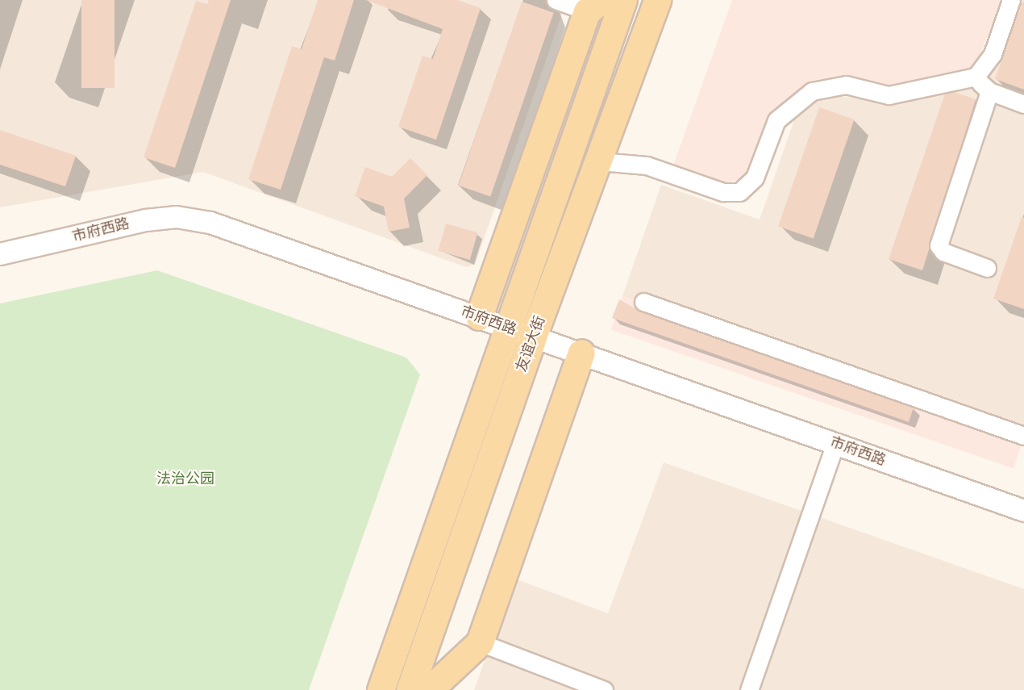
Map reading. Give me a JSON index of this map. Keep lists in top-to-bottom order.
{
  "streets": {
    "main road": ["友谊大街"],
    "street": ["市府西路"]
  },
  "crossings": [
    ["市府西路", "友谊大街"]
  ],
  "parks": ["法治公园"]
}
